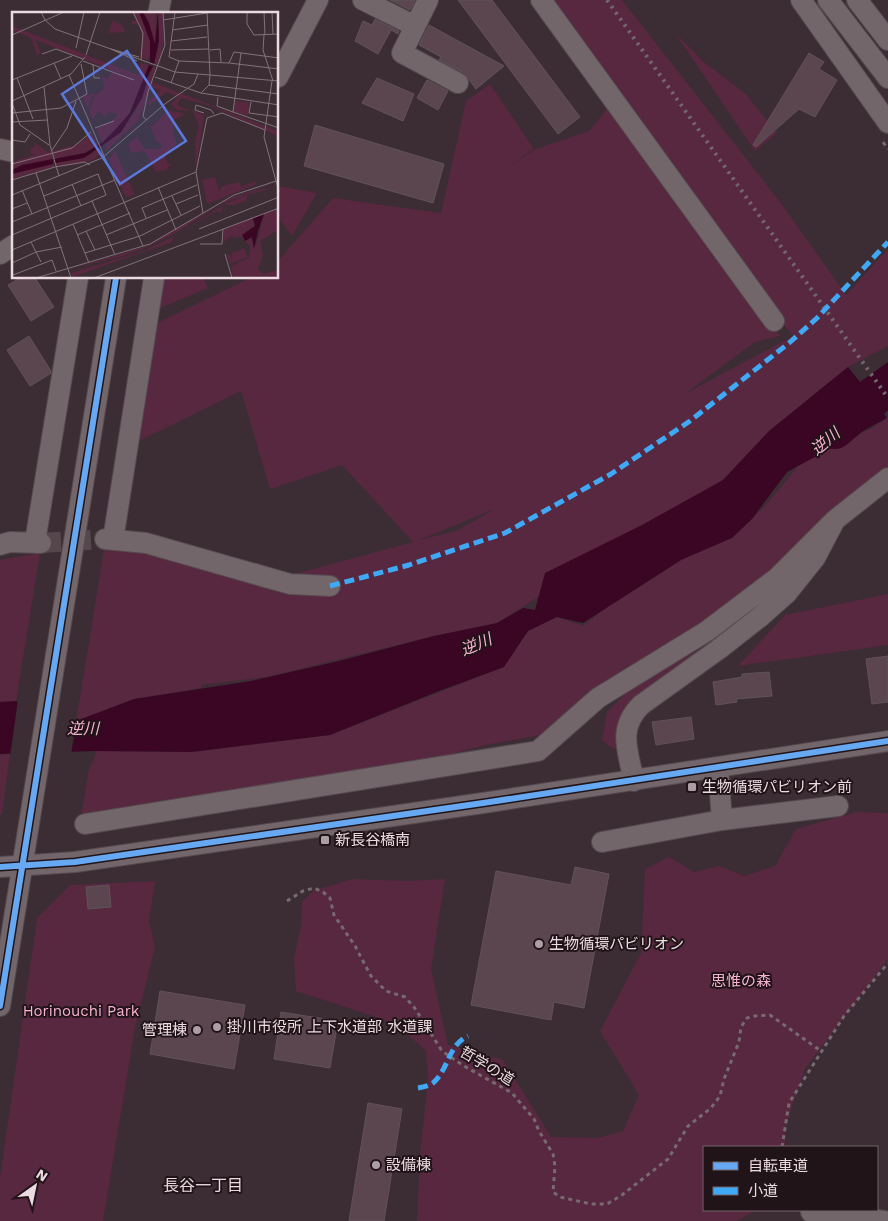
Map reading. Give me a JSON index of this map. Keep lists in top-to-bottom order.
{
  "streets": {
    "path": ["哲学の道"]
  },
  "districts": ["長谷一丁目"],
  "water": ["逆川"],
  "parks": ["思惟の森", "Horinouchi Park"],
  "places": {
    "transit": ["生物循環パビリオン前", "新長谷橋南"],
    "other": [
      "生物循環パビリオン",
      "掛川市役所 上下水道部 水道課",
      "管理棟",
      "設備棟"
    ]
  },
  "legend": ["自転車道", "小道"],
  "north": "top right"
}
